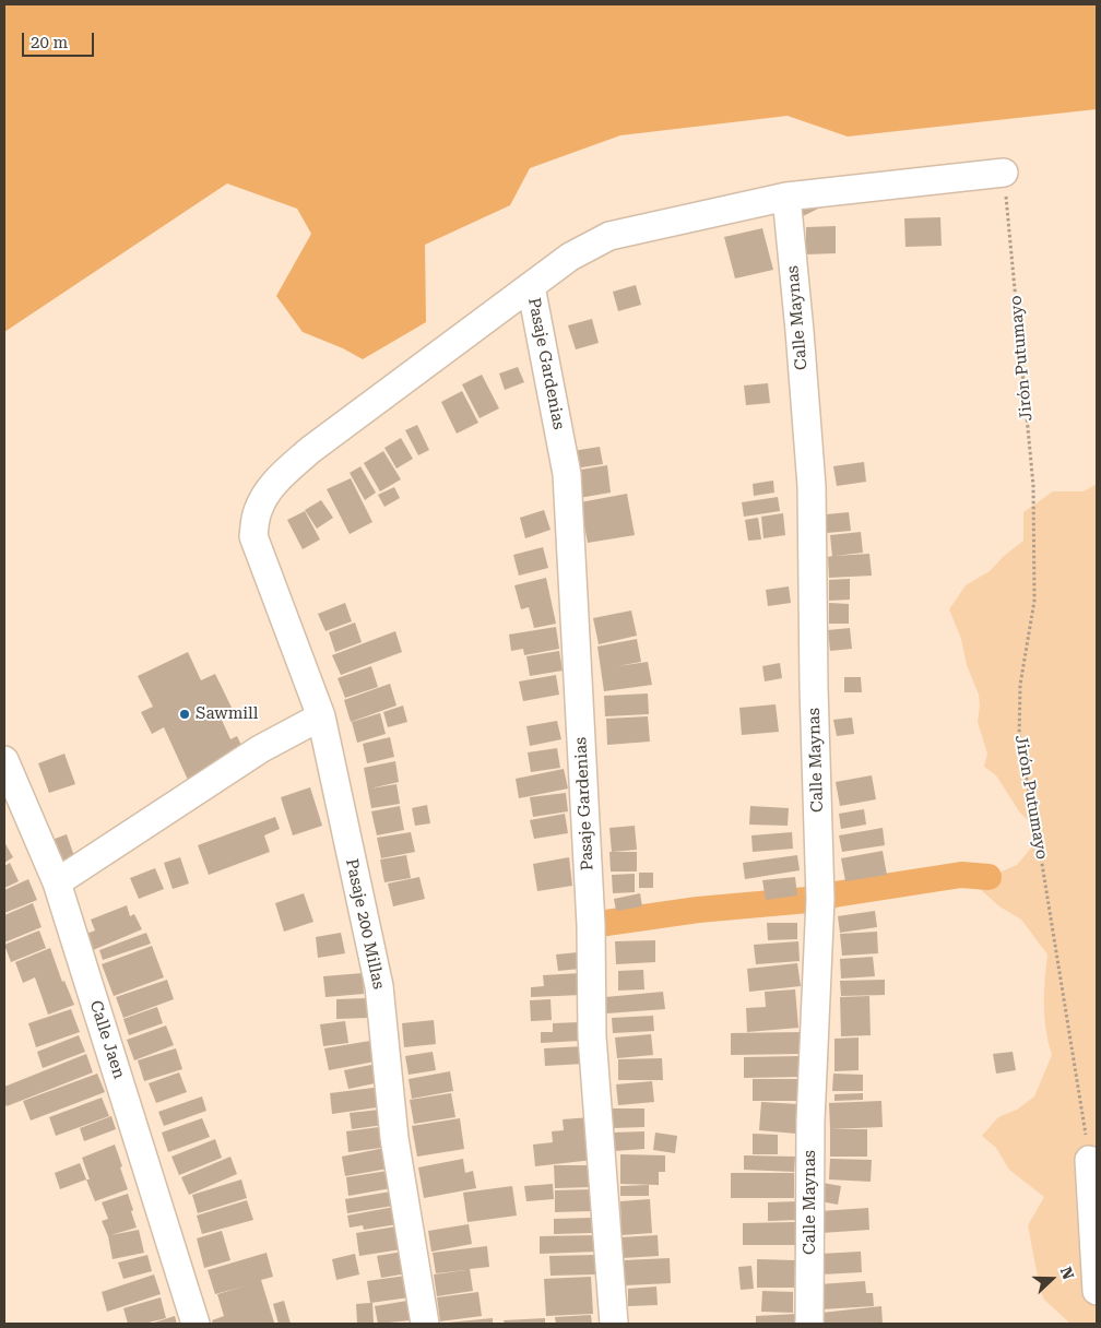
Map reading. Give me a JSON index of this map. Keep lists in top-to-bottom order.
{
  "streets": {
    "street": [
      "Calle Maynas",
      "Pasaje Gardenias",
      "Pasaje 200 Millas",
      "Calle Jaen"
    ],
    "path": ["Jirón Putumayo"]
  },
  "crossings": [
    ["Pasaje Gardenias", "Pasaje 200 Millas"]
  ],
  "places": ["Sawmill"],
  "scale_bar": "20 m",
  "north": "right"
}
